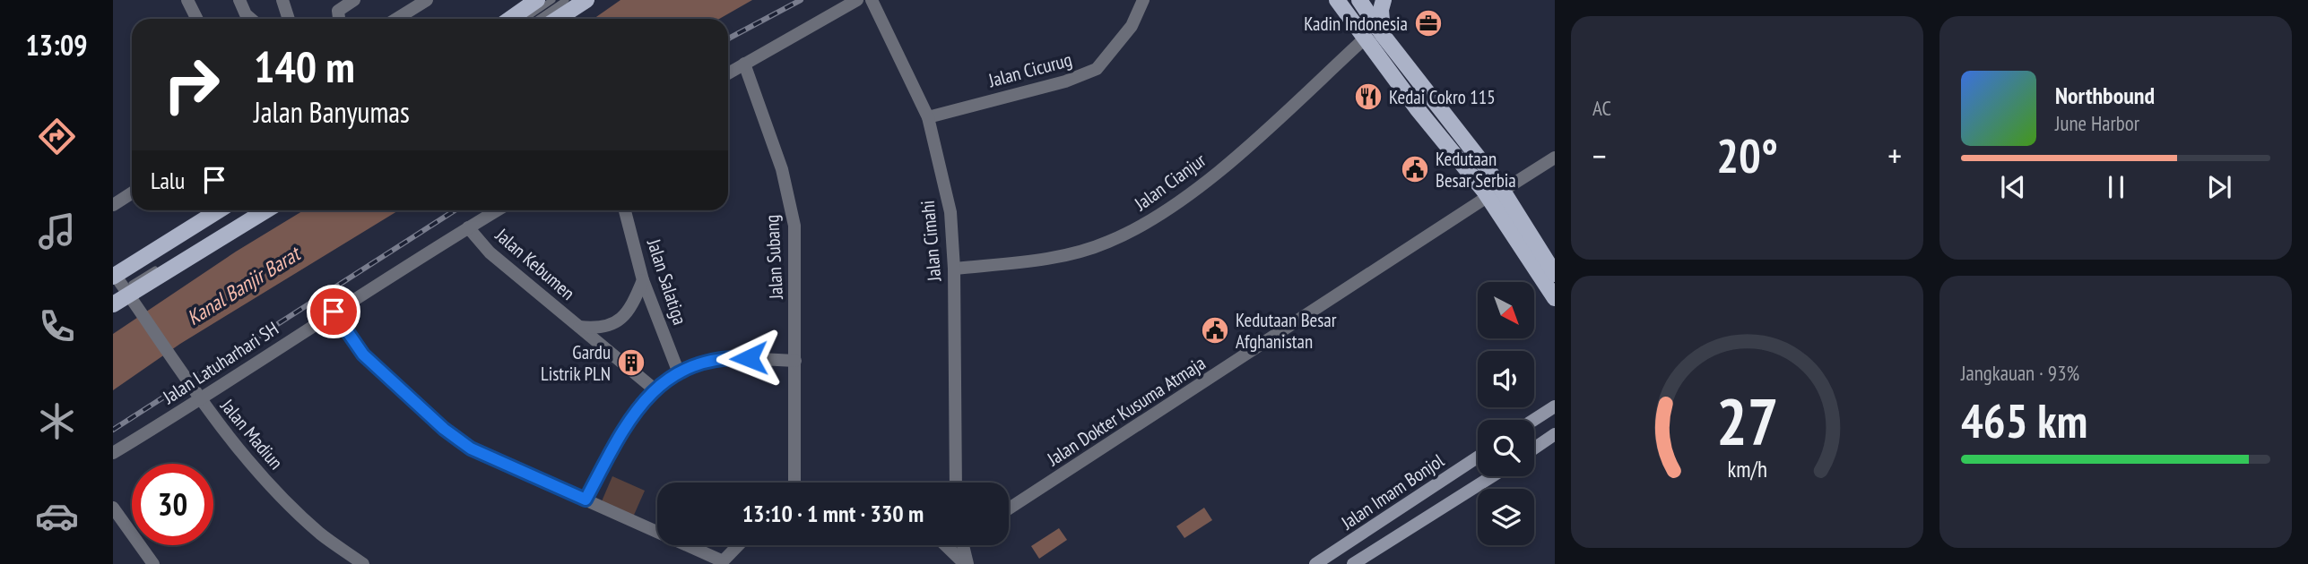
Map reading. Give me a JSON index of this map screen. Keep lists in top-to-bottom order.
{
  "streets": {
    "main road": ["Jalan Imam Bonjol"],
    "street": [
      "Jalan Cicurug",
      "Jalan Cianjur",
      "Jalan Cimahi",
      "Jalan Subang",
      "Jalan Kebumen",
      "Jalan Salatiga",
      "Jalan Latuharhari SH",
      "Jalan Dokter Kusuma Atmaja",
      "Jalan Madiun"
    ]
  },
  "crossings": [
    ["Jalan Cicurug", "Jalan Cimahi"],
    ["Jalan Cianjur", "Jalan Cimahi"],
    ["Jalan Kebumen", "Jalan Salatiga"],
    ["Jalan Kebumen", "Jalan Latuharhari SH"],
    ["Jalan Latuharhari SH", "Jalan Madiun"]
  ],
  "water": ["Kanal Banjir Barat"],
  "places": {
    "office": ["Kadin Indonesia"],
    "restaurant": ["Kedai Cokro 115"],
    "public building": ["Kedutaan Besar Serbia", "Kedutaan Besar Afghanistan"],
    "building": ["Gardu Listrik PLN"]
  },
  "north": "bottom right",
  "page": {
    "tabs": "13:09",
    "tile": [
      "AC",
      ["Jangkauan · 93%", "465 km"]
    ],
    "turn": ["140 m", "Jalan Banyumas"],
    "song": ["Northbound", "June Harbor"],
    "heat": ["−", "20°", "+"],
    "then": "Lalu",
    "limit": "30",
    "trip": "13:10 · 1 mnt · 330 m",
    "gauge": ["27", "km/h"]
  }
}
